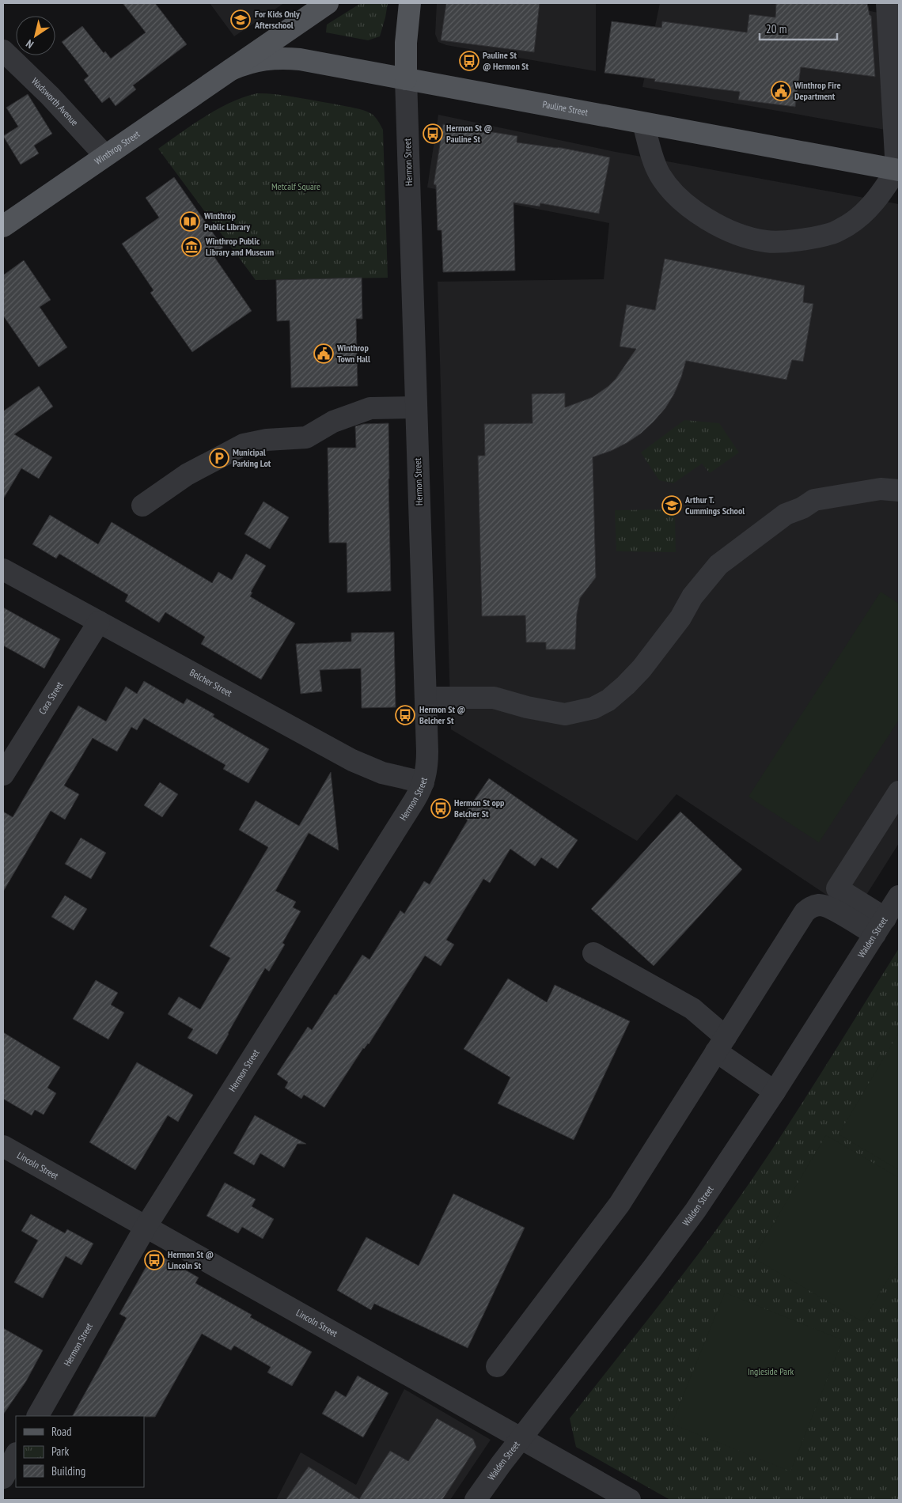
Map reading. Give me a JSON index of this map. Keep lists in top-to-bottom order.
{
  "streets": {
    "main road": ["Pauline Street", "Winthrop Street"],
    "street": [
      "Wadsworth Avenue",
      "Hermon Street",
      "Belcher Street",
      "Cora Street",
      "Walden Street",
      "Lincoln Street"
    ]
  },
  "crossings": [
    ["Wadsworth Avenue", "Winthrop Street"],
    ["Pauline Street", "Winthrop Street"],
    ["Pauline Street", "Hermon Street"],
    ["Hermon Street", "Belcher Street"],
    ["Hermon Street", "Lincoln Street"],
    ["Belcher Street", "Cora Street"],
    ["Walden Street", "Lincoln Street"]
  ],
  "parks": ["Metcalf Square", "Ingleside Park"],
  "places": {
    "school or university": ["For Kids Only Afterschool", "Arthur T. Cummings School"],
    "bus stop": [
      "Pauline St @ Hermon St",
      "Hermon St @ Pauline St",
      "Hermon St @ Belcher St",
      "Hermon St opp Belcher St",
      "Hermon St @ Lincoln St"
    ],
    "public building": ["Winthrop Fire Department", "Winthrop Town Hall"],
    "library": ["Winthrop Public Library"],
    "museum": ["Winthrop Public Library and Museum"],
    "parking": ["Municipal Parking Lot"]
  },
  "legend": ["Road", "Park", "Building"],
  "scale_bar": "20 m",
  "north": "bottom left"
}
